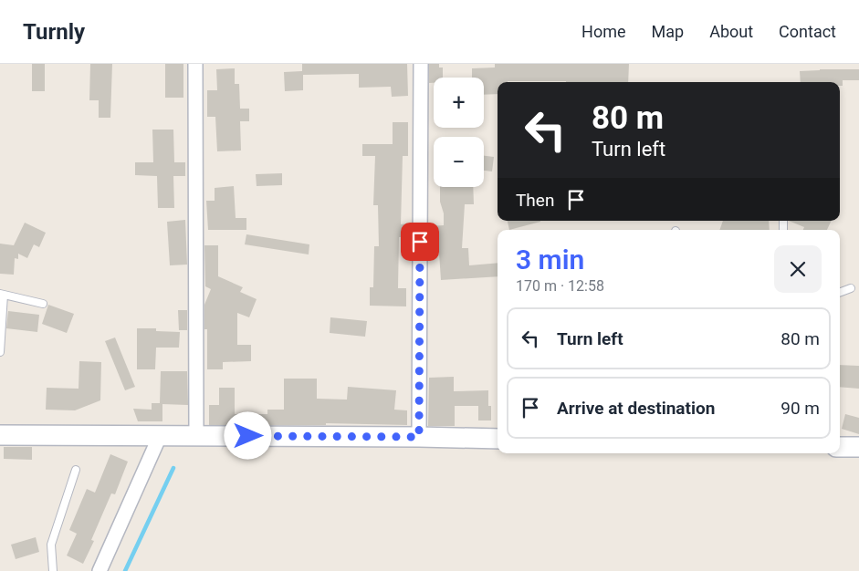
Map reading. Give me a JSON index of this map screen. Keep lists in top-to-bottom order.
{
  "page": {
    "header": "Turnly",
    "nav": [
      "Home",
      "Map",
      "About",
      "Contact"
    ],
    "map_buttons": ["+", "−"],
    "turn": ["80 m", "Turn left"],
    "then": "Then",
    "heading": ["3 min", "170 m · 12:58"],
    "list": [
      {
        "name": "Turn left",
        "value": "80 m"
      },
      {
        "name": "Arrive at destination",
        "value": "90 m"
      }
    ]
  }
}
